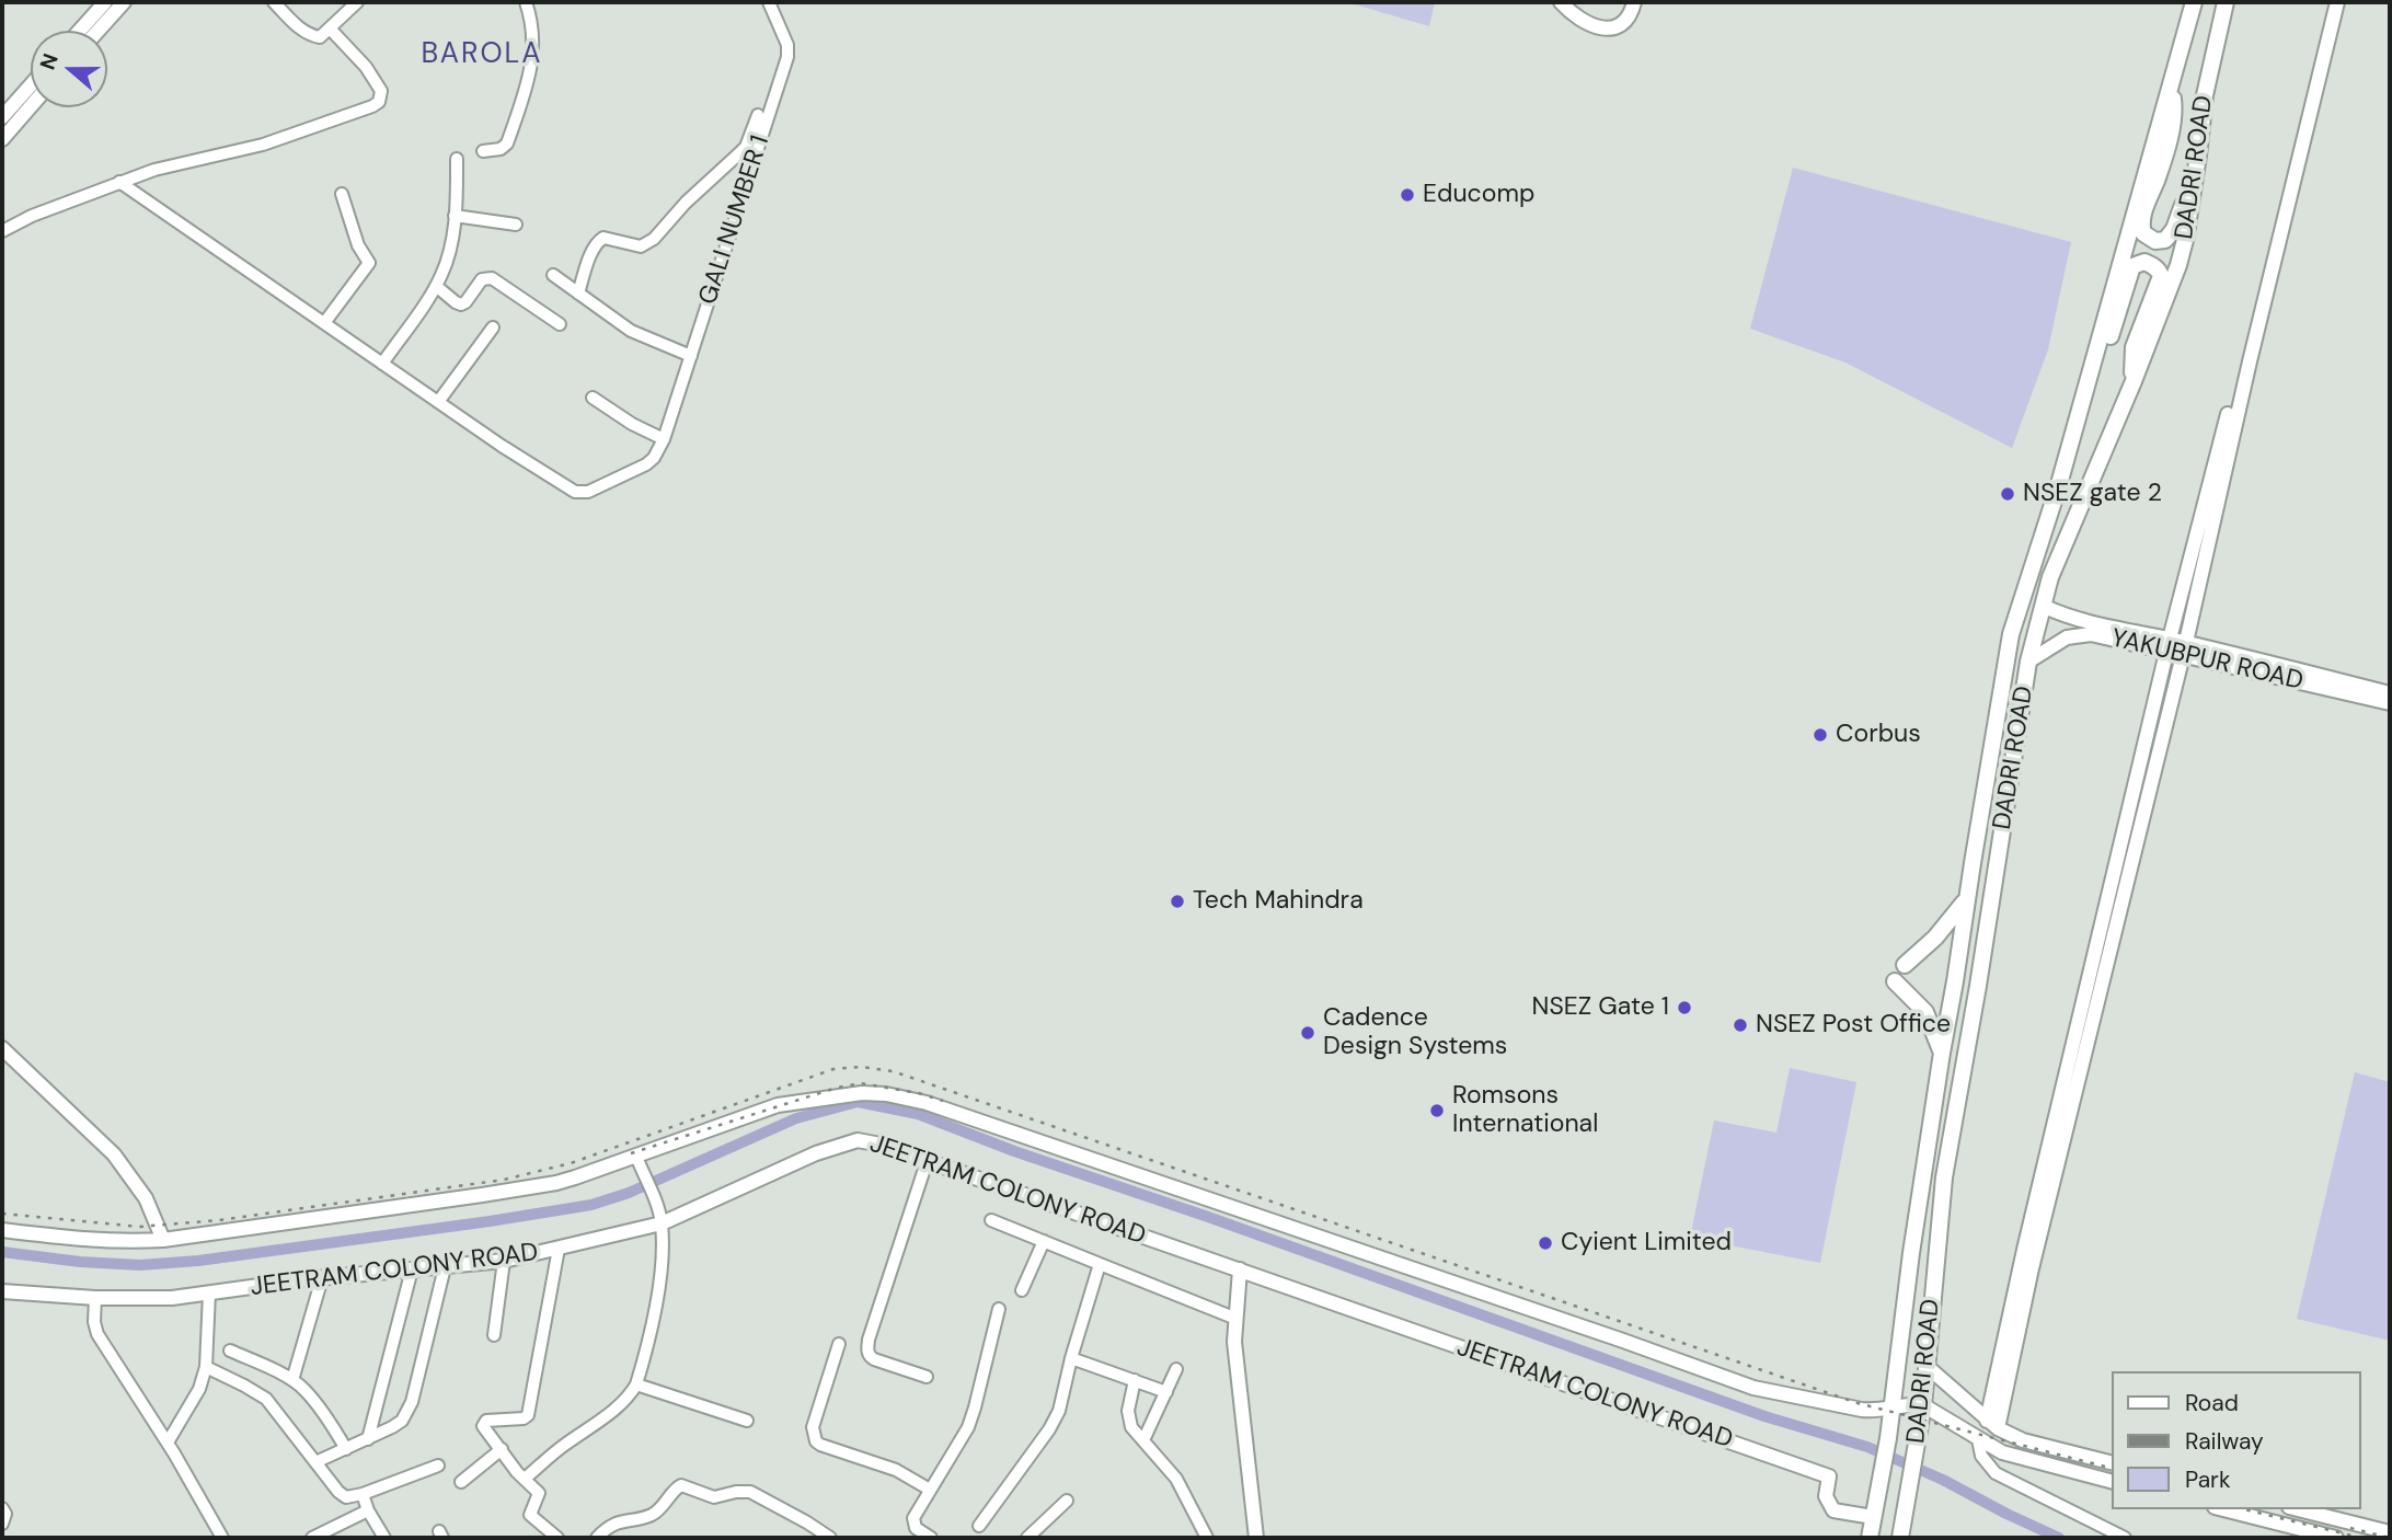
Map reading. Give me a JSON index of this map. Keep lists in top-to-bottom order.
{
  "streets": {
    "main road": ["DADRI ROAD"],
    "street": ["GALI NUMBER 1", "YAKUBPUR ROAD", "JEETRAM COLONY ROAD"]
  },
  "crossings": [
    ["DADRI ROAD", "YAKUBPUR ROAD"],
    ["DADRI ROAD", "JEETRAM COLONY ROAD"]
  ],
  "districts": ["BAROLA"],
  "places": [
    "Educomp",
    "NSEZ gate 2",
    "Corbus",
    "Tech Mahindra",
    "NSEZ Gate 1",
    "NSEZ Post Office",
    "Cadence Design Systems",
    "Romsons International",
    "Cyient Limited"
  ],
  "legend": ["Road", "Railway", "Park"],
  "north": "left"
}
